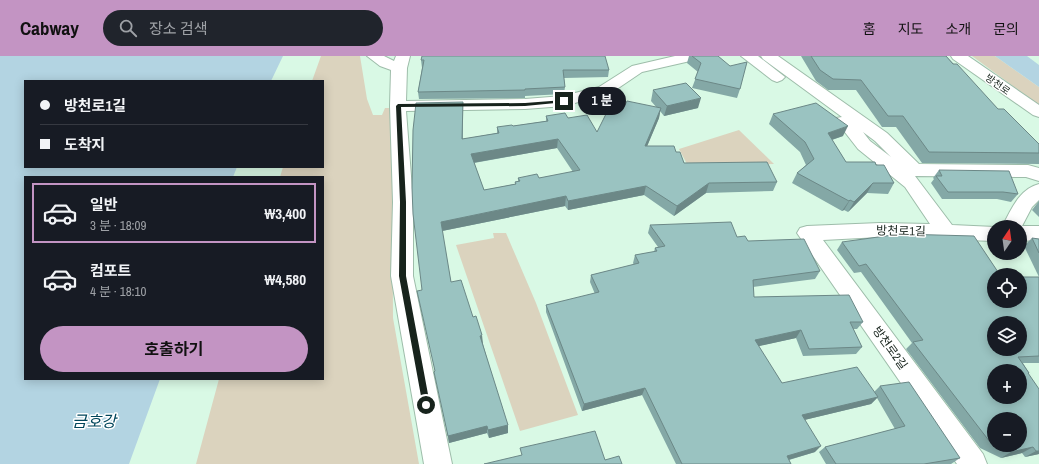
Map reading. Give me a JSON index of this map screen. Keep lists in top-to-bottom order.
{
  "streets": {
    "street": ["방천로", "방천로1길", "방천로2길"]
  },
  "crossings": [
    ["방천로1길", "방천로2길"]
  ],
  "water": ["금호강"],
  "north": "top",
  "page": {
    "header": "Cabway",
    "search": "장소 검색",
    "nav": [
      "홈",
      "지도",
      "소개",
      "문의"
    ],
    "banner": ["방천로1길", "도착지"],
    "bubble": "1 분",
    "list": [
      {
        "name": "일반",
        "note": "3 분 · 18:09",
        "value": "₩3,400"
      },
      {
        "name": "컴포트",
        "note": "4 분 · 18:10",
        "value": "₩4,580"
      }
    ],
    "map_buttons": ["+", "−"],
    "buttons": "호출하기"
  }
}
